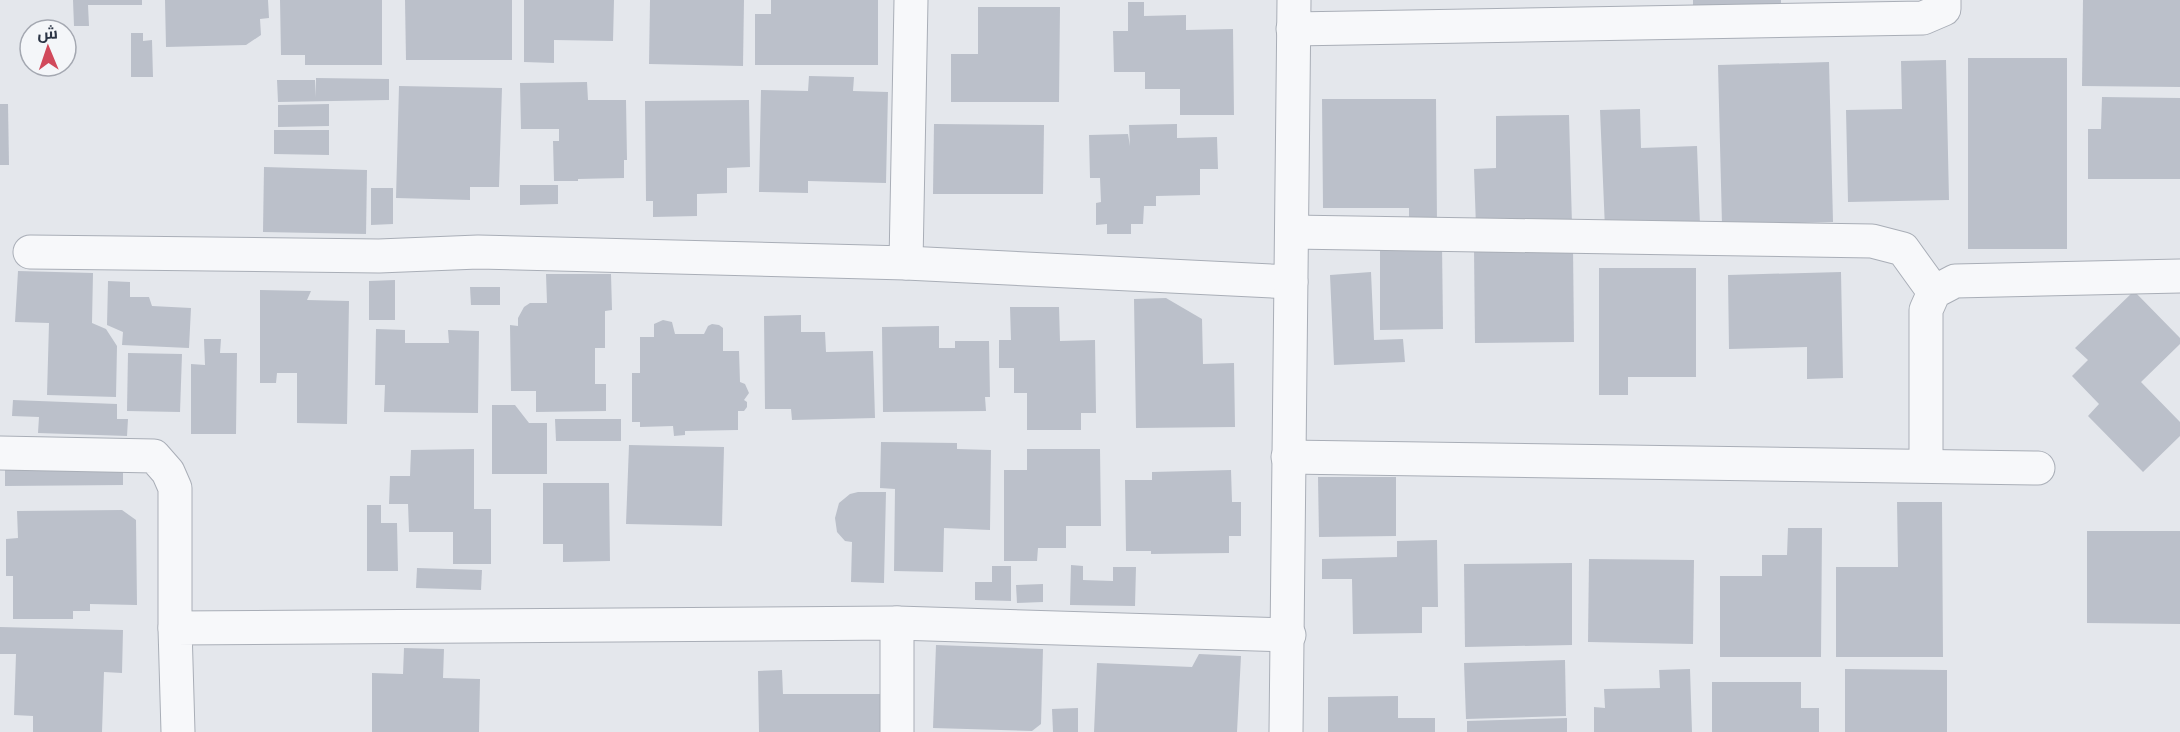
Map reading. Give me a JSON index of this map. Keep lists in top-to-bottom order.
{
  "north": "top"
}
